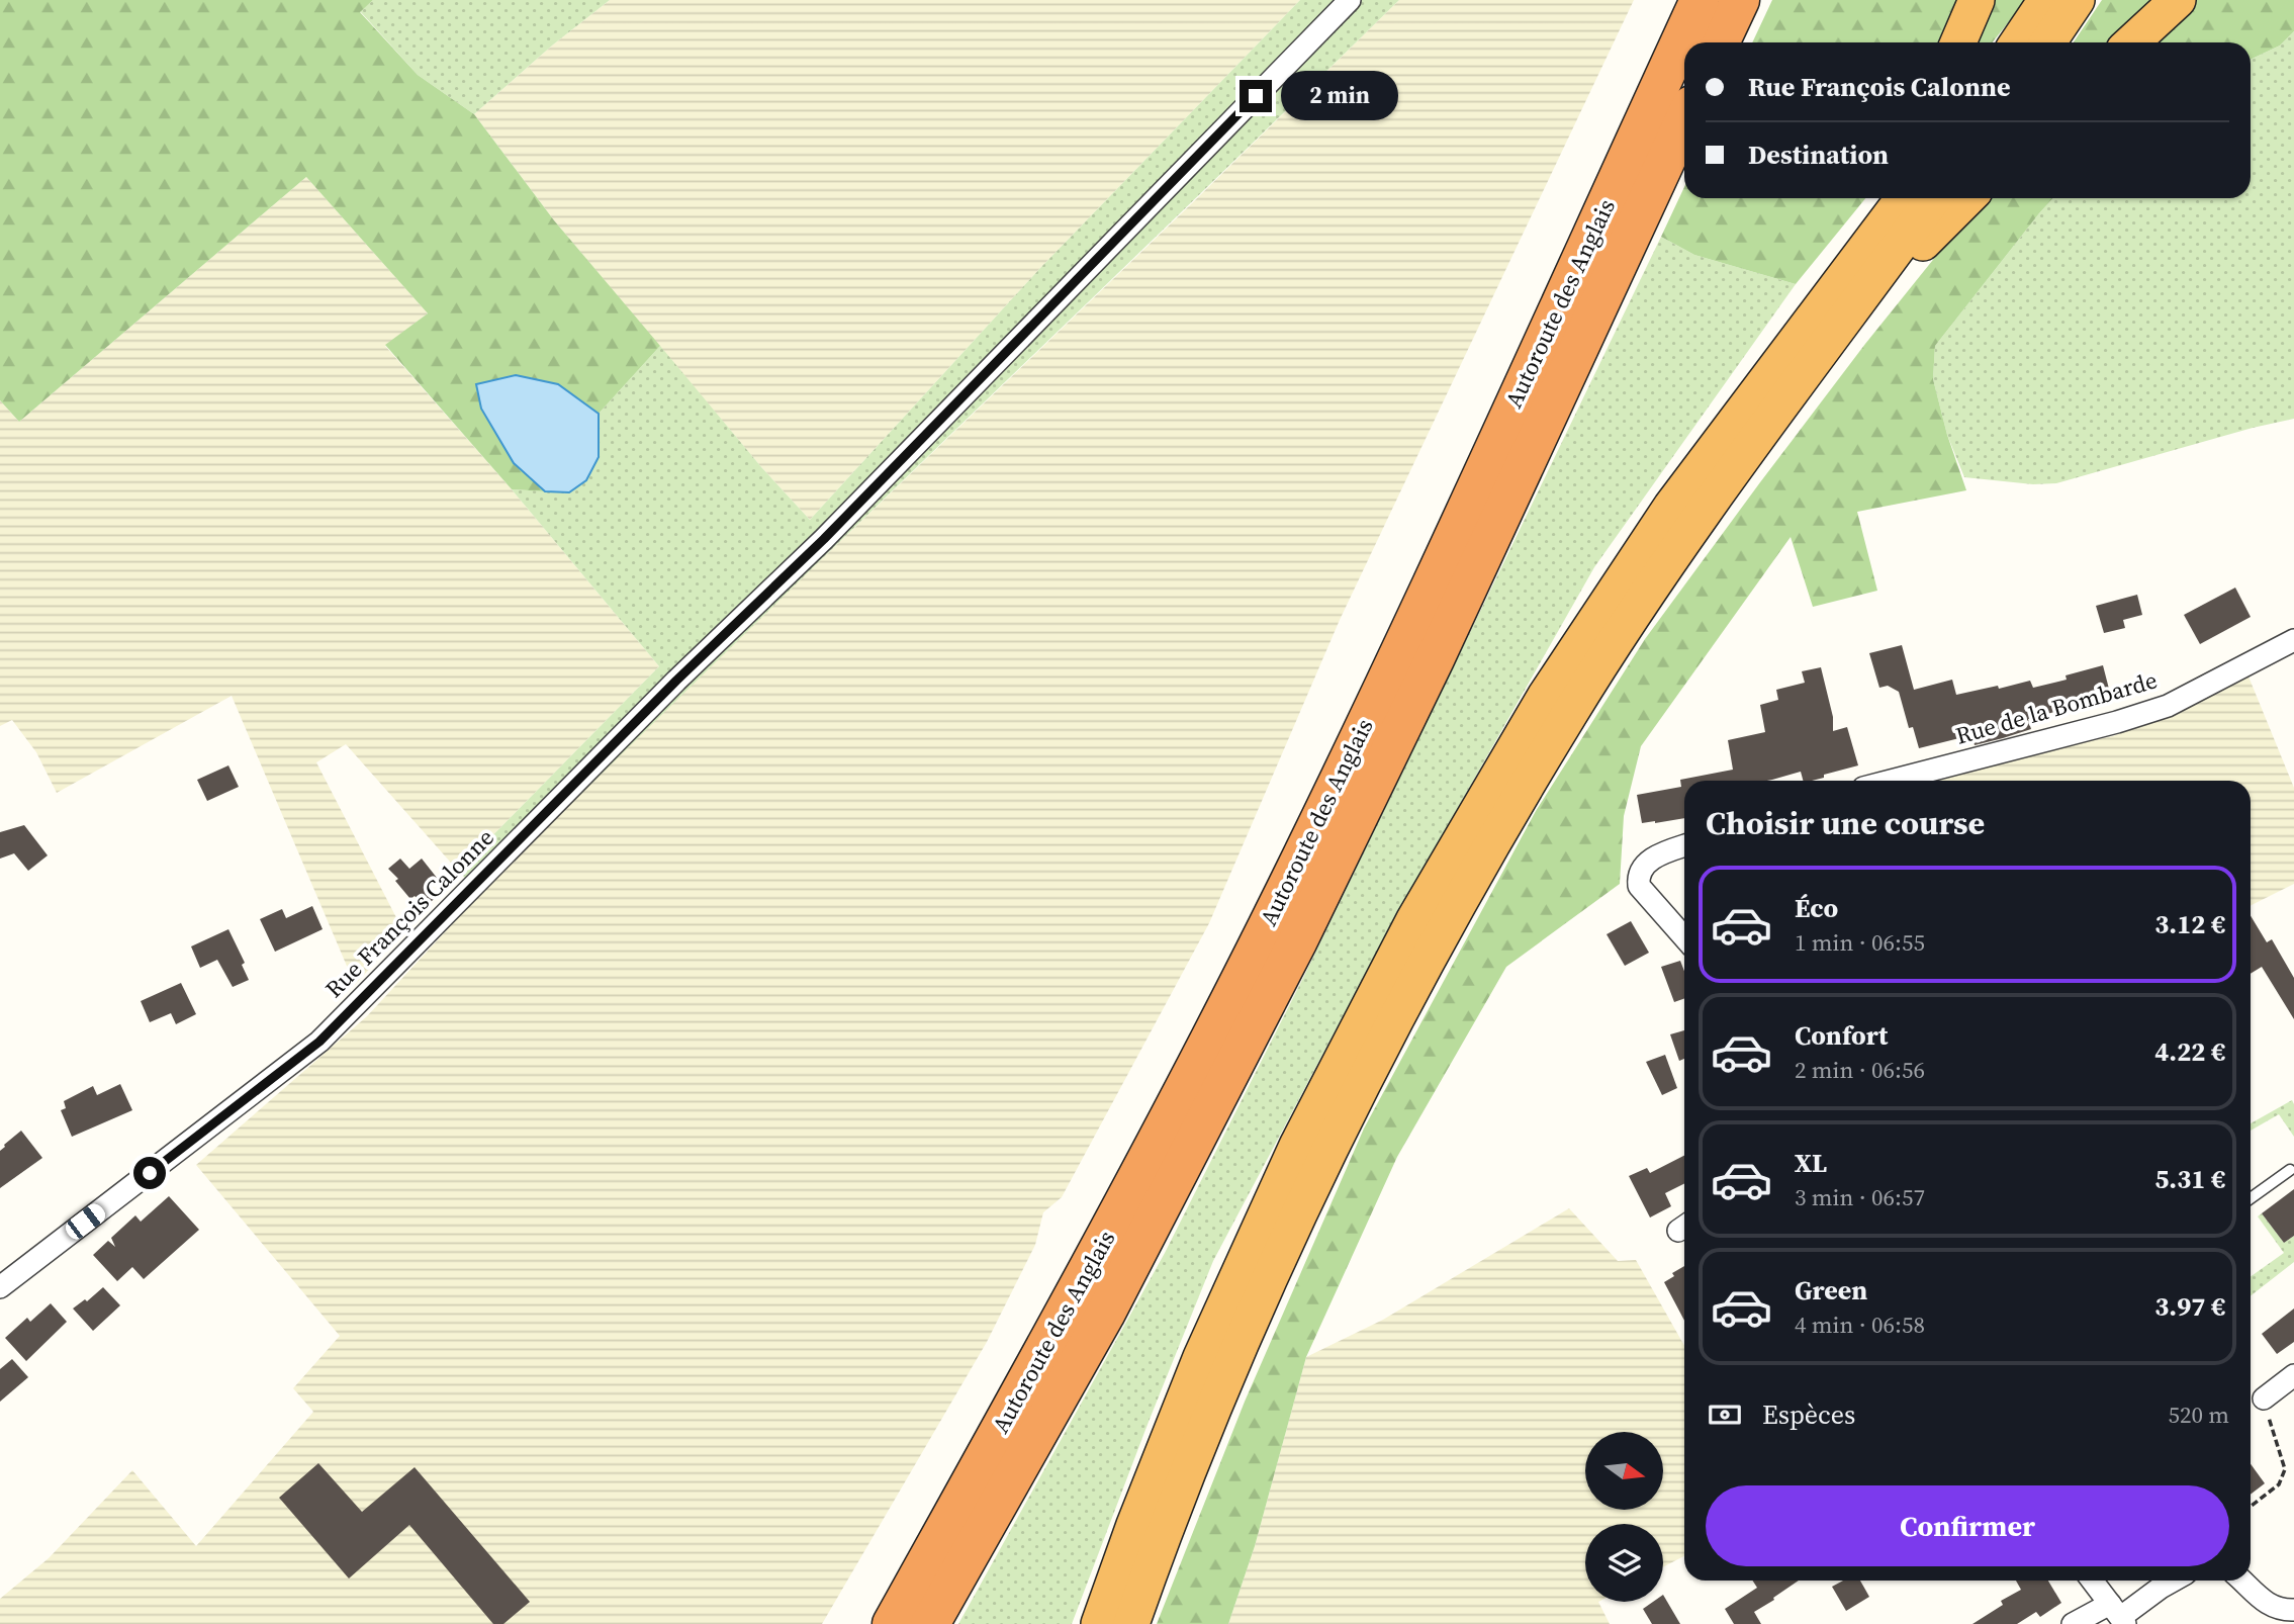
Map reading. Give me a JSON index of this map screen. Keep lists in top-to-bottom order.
{
  "streets": {
    "highway": ["Autoroute des Anglais"],
    "street": ["Rue de la Bombarde", "Rue François Calonne"]
  },
  "north": "right",
  "page": {
    "banner": ["Rue François Calonne", "Destination"],
    "bubble": "2 min",
    "heading": "Choisir une course",
    "list": [
      {
        "name": "Éco",
        "note": "1 min · 06:55",
        "value": "3.12 €"
      },
      {
        "name": "Confort",
        "note": "2 min · 06:56",
        "value": "4.22 €"
      },
      {
        "name": "XL",
        "note": "3 min · 06:57",
        "value": "5.31 €"
      },
      {
        "name": "Green",
        "note": "4 min · 06:58",
        "value": "3.97 €"
      }
    ],
    "pay": ["Espèces", "520 m"],
    "buttons": "Confirmer"
  }
}
